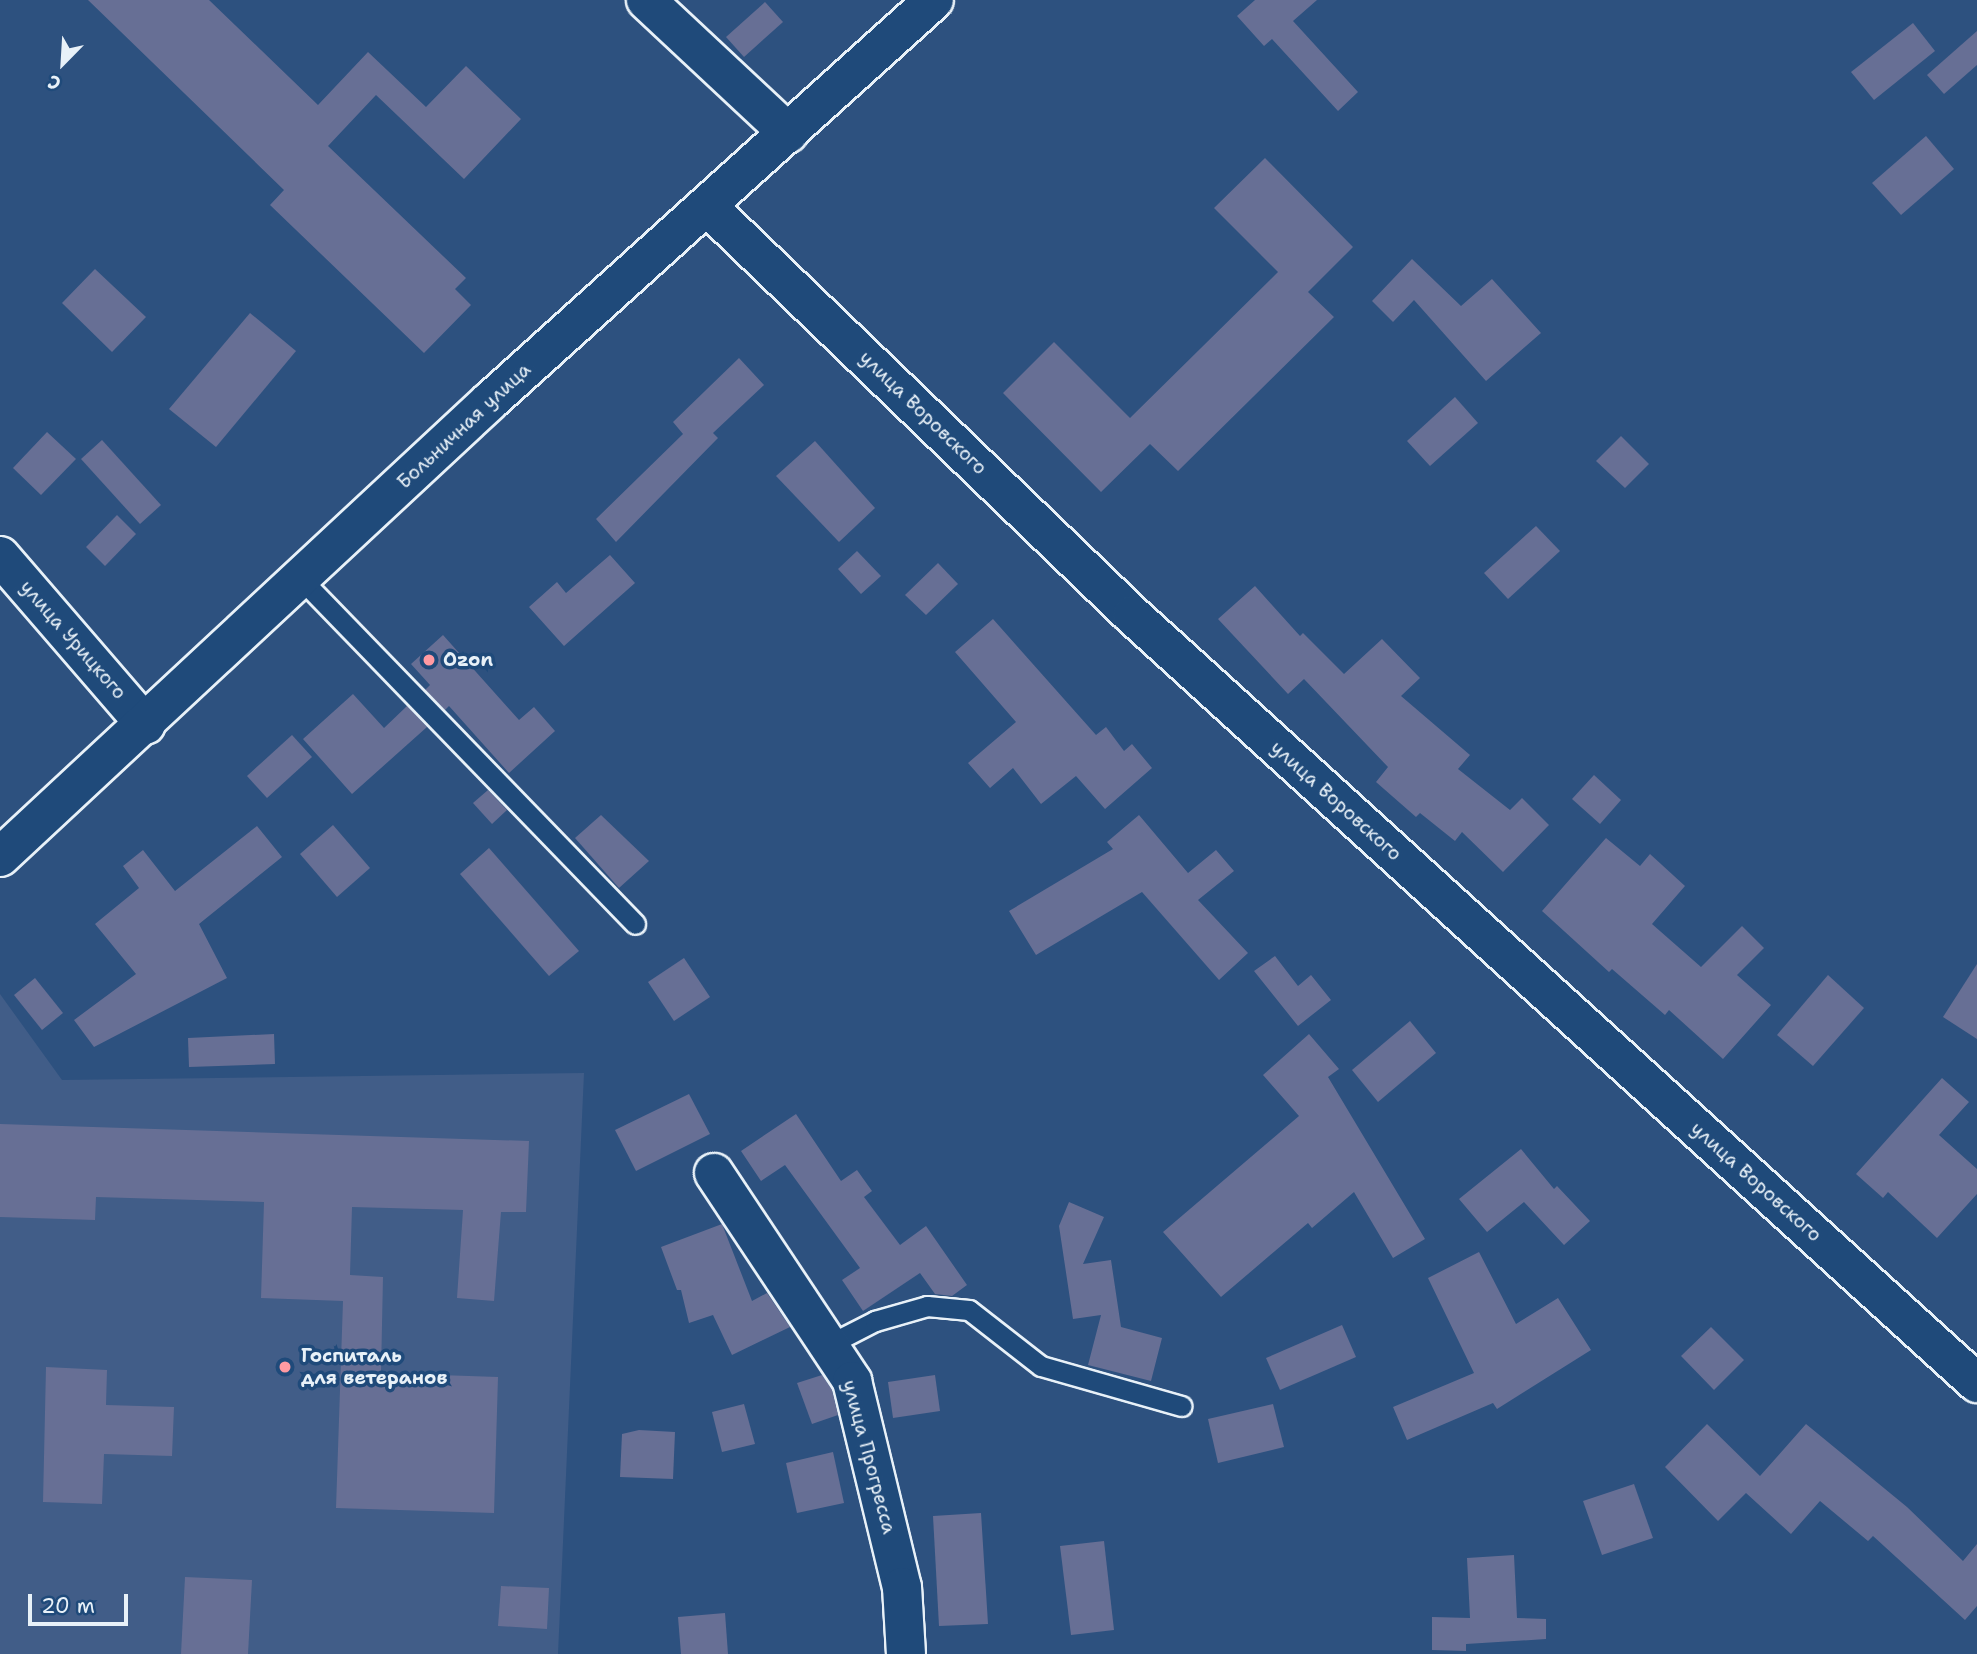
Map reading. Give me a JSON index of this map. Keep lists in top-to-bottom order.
{
  "streets": {
    "street": [
      "улица Воровского",
      "Больничная улица",
      "улица Урицкого",
      "улица Прогресса"
    ]
  },
  "crossings": [
    ["улица Воровского", "Больничная улица"],
    ["Больничная улица", "улица Урицкого"]
  ],
  "places": ["Ozon", "Госпиталь для ветеранов"],
  "scale_bar": "20 m",
  "north": "bottom left"
}
